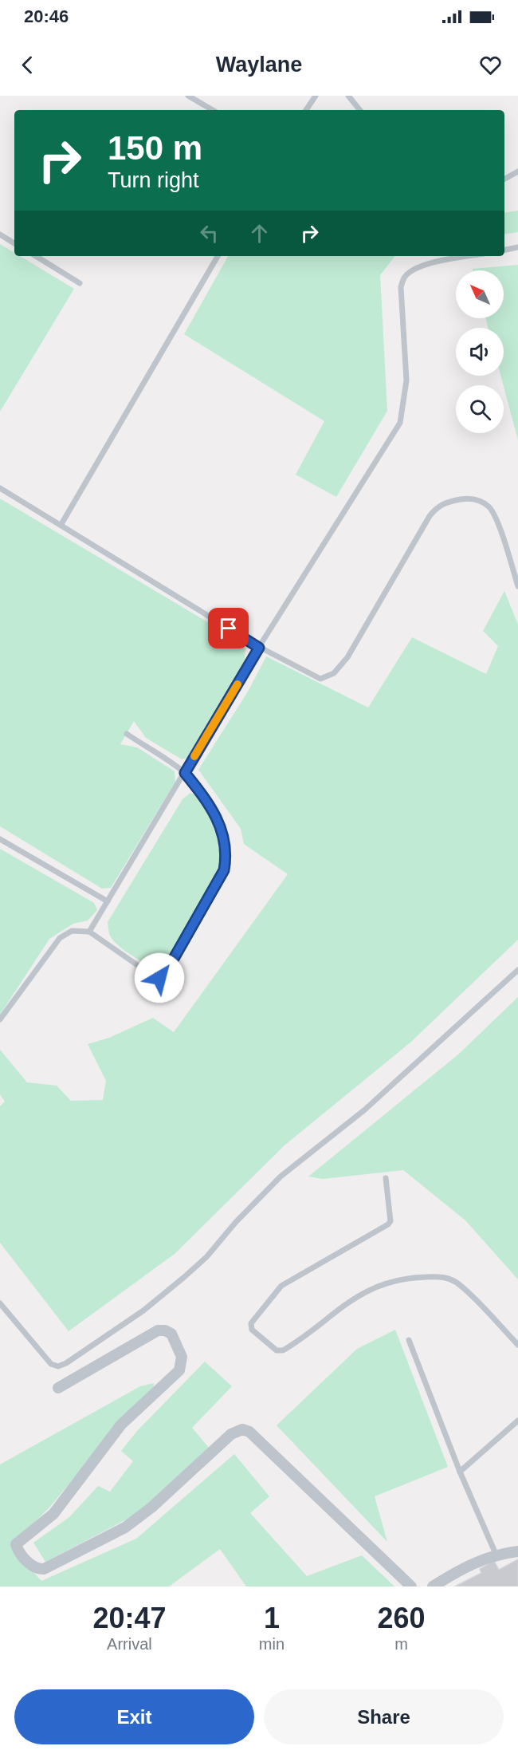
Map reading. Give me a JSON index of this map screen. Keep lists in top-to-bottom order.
{
  "north": "top left",
  "page": {
    "status": "20:46",
    "header": "Waylane",
    "turn": ["150 m", "Turn right"],
    "eta": [
      "20:47",
      "Arrival",
      "1",
      "min",
      "260",
      "m"
    ],
    "buttons": ["Exit", "Share"]
  }
}
